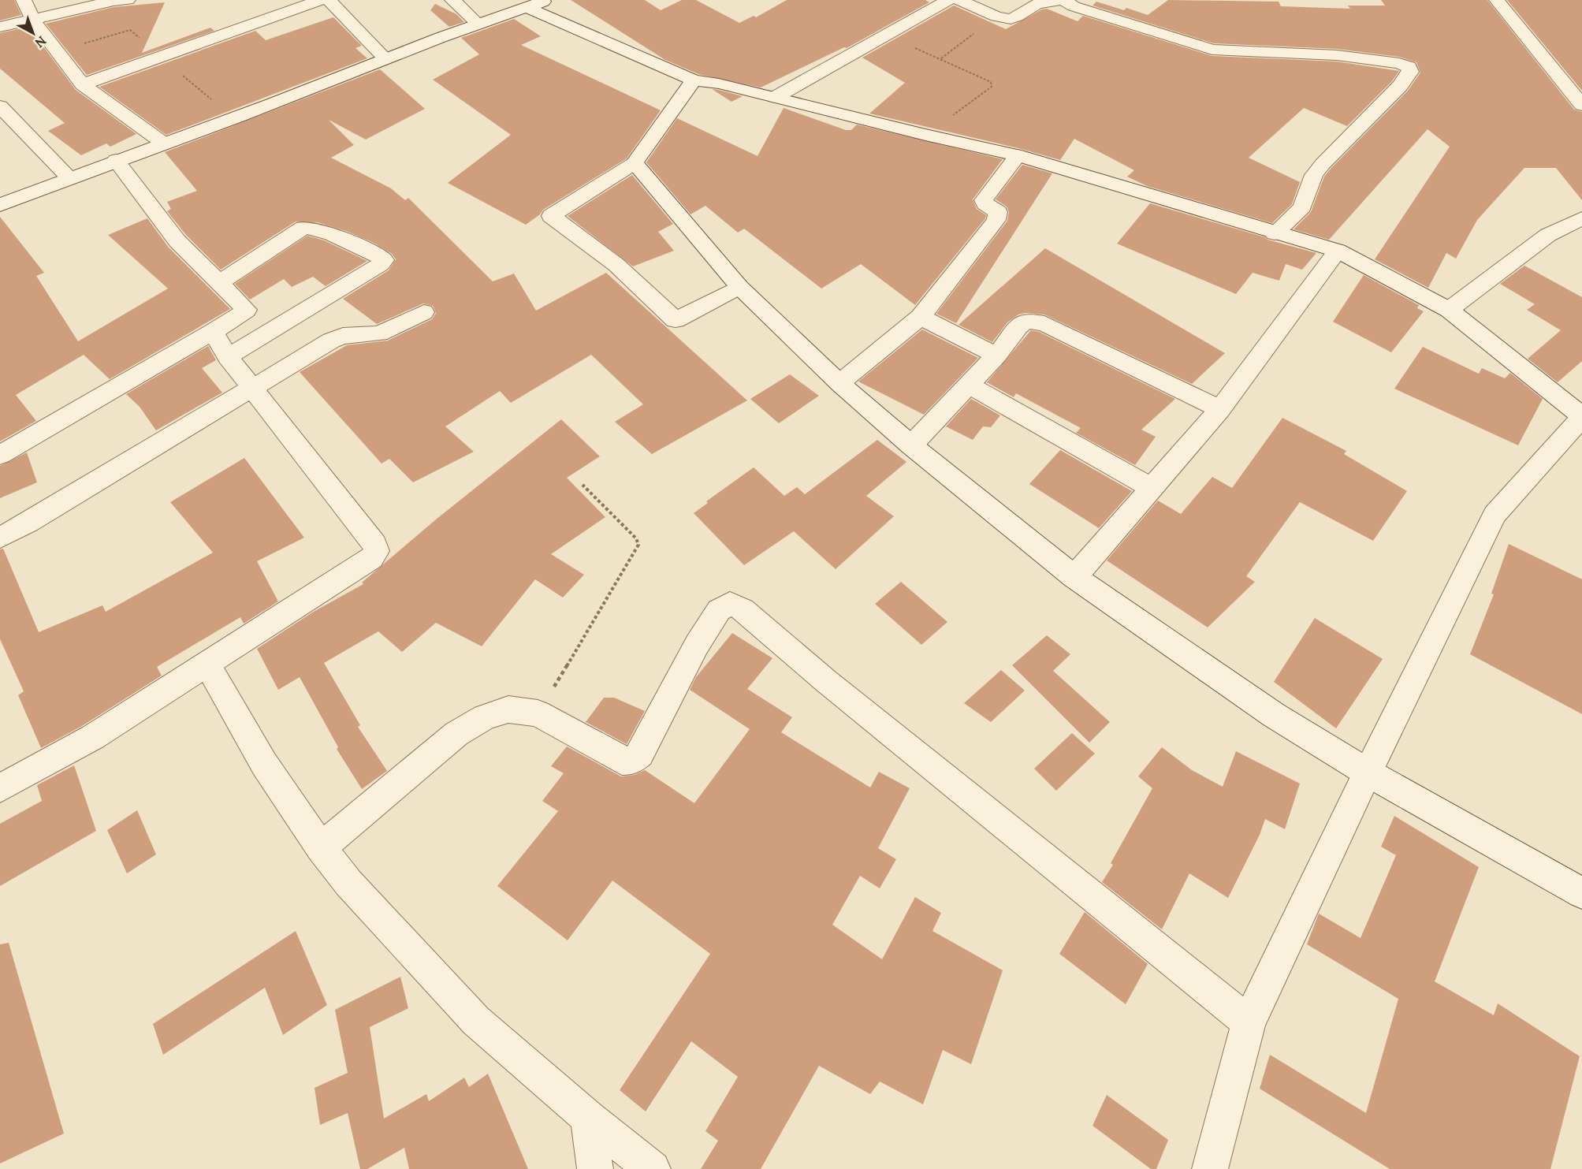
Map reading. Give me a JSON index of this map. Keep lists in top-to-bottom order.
{
  "north": "bottom right"
}
